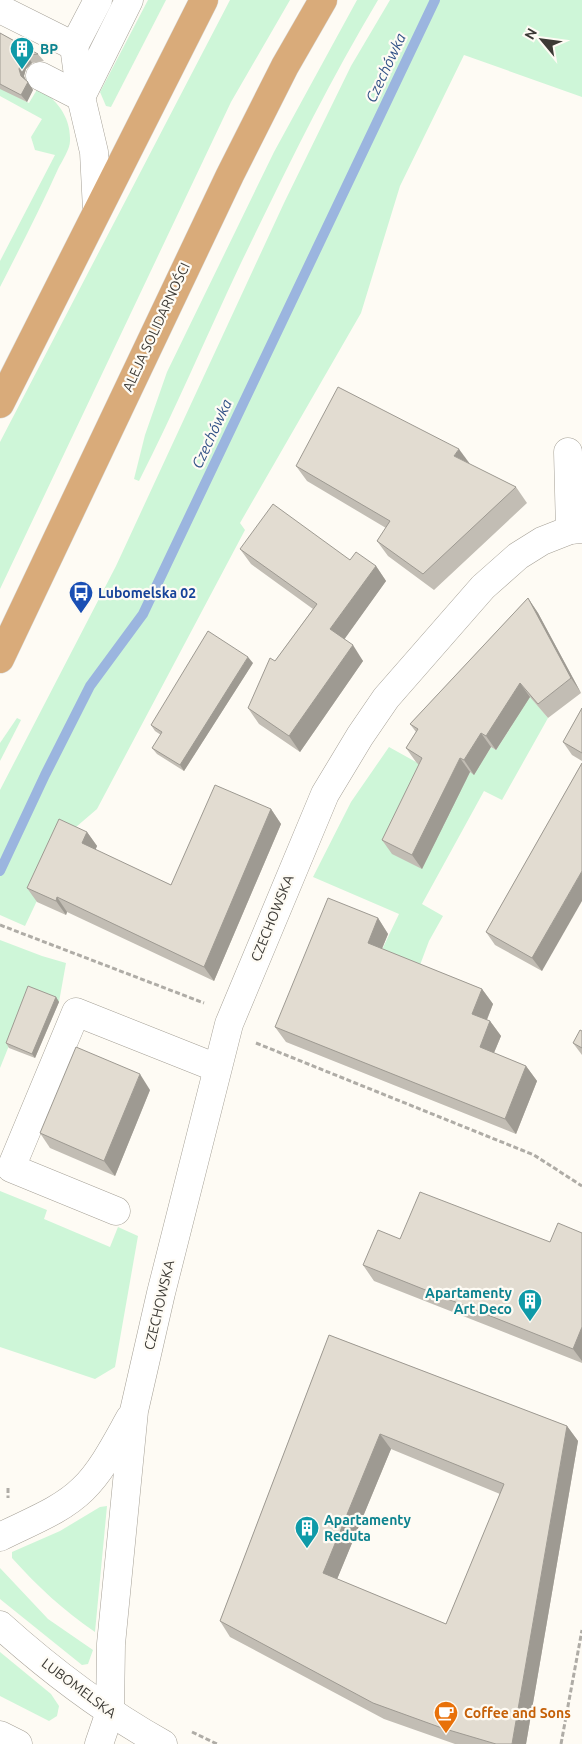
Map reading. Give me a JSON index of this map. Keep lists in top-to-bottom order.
{
  "streets": {
    "main road": ["ALEJA SOLIDARNOŚCI"],
    "street": ["CZECHOWSKA", "LUBOMELSKA"]
  },
  "crossings": [
    ["CZECHOWSKA", "LUBOMELSKA"]
  ],
  "water": ["Czechówka"],
  "places": {
    "building": ["BP", "Apartamenty Art Deco", "Apartamenty Reduta"],
    "bus stop": ["Lubomelska 02"],
    "cafe": ["Coffee and Sons"]
  },
  "north": "top left"
}
